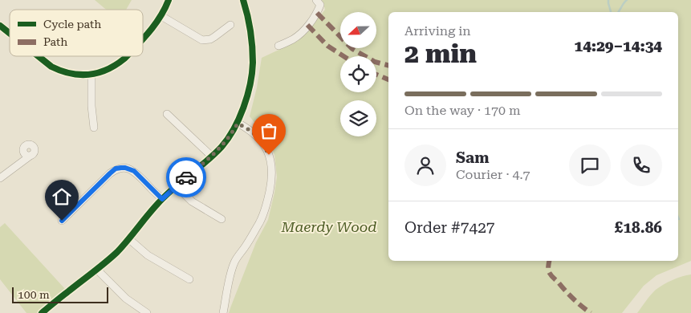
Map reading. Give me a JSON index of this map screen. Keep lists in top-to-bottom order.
{
  "parks": ["Maerdy Wood"],
  "legend": ["Cycle path", "Path"],
  "scale_bar": "100 m",
  "north": "left",
  "page": {
    "heading": ["2 min", "Arriving in", "14:29–14:34"],
    "panel": [
      "Sam",
      "Courier · 4.7",
      "Order #7427",
      "£18.86"
    ],
    "bar": "On the way · 170 m",
    "scale": "100 m"
  }
}
